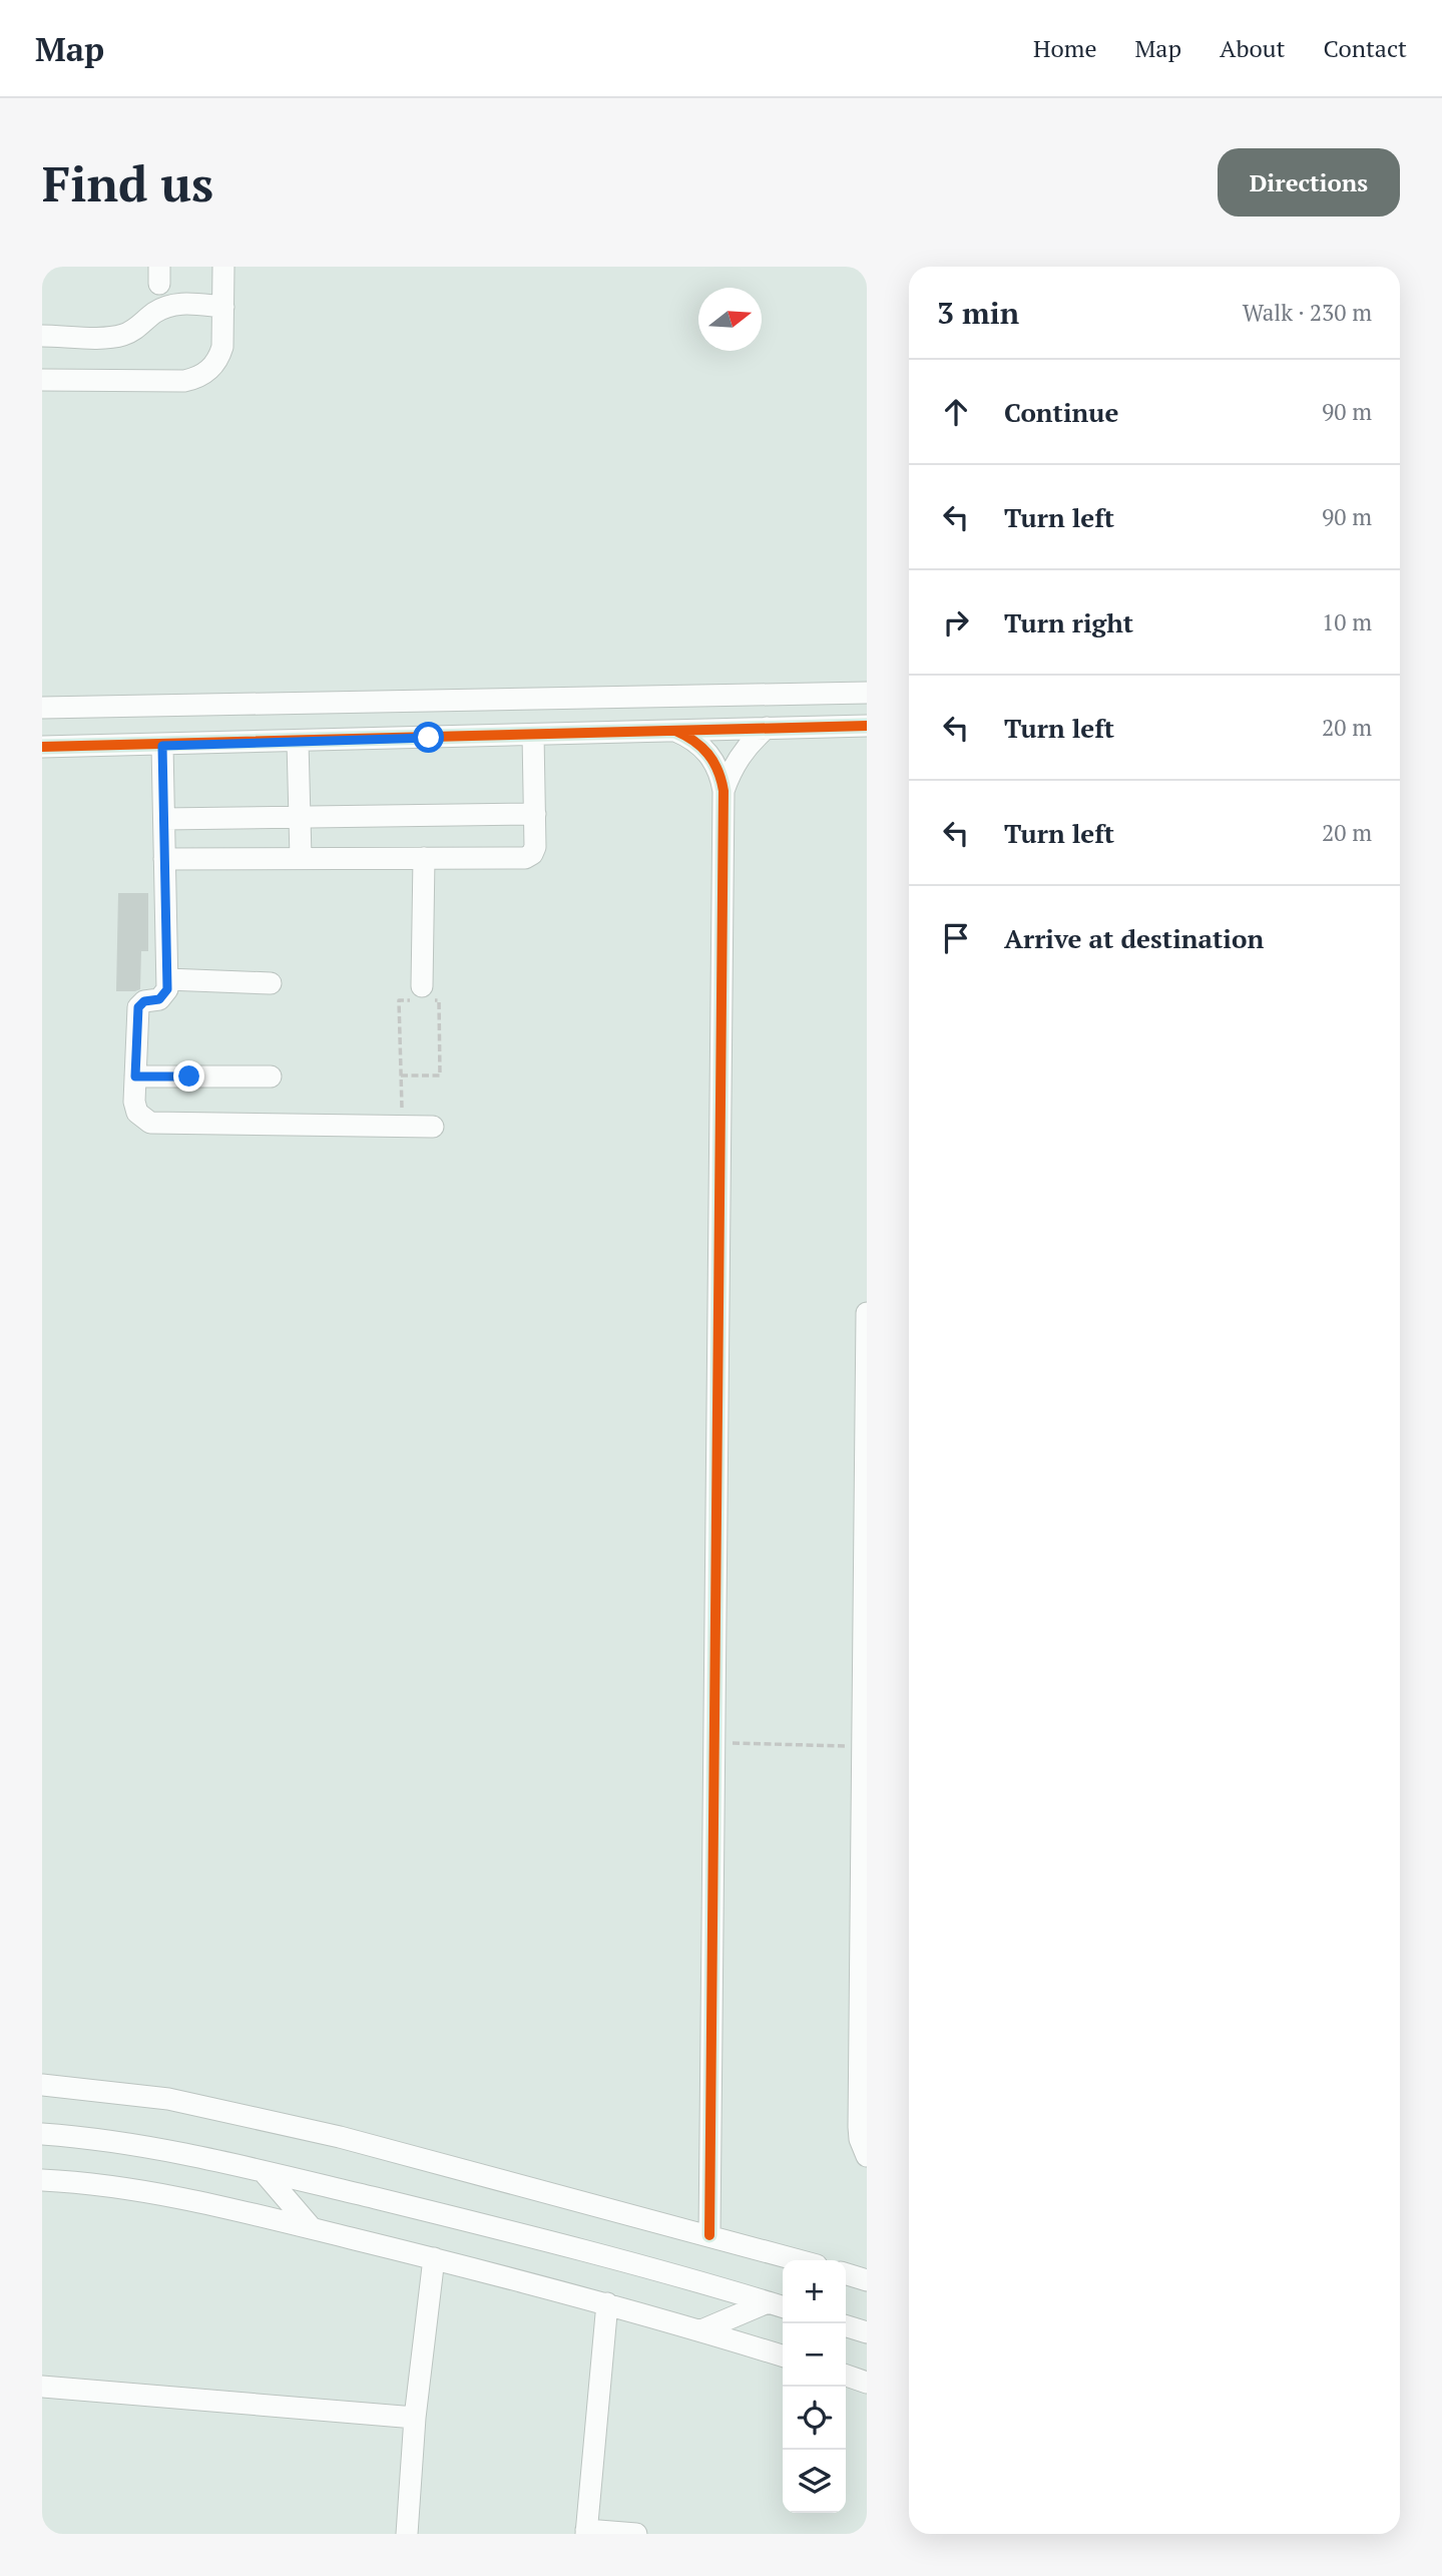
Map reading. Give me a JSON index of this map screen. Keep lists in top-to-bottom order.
{
  "north": "right",
  "page": {
    "header": "Map",
    "nav": [
      "Home",
      "Map",
      "About",
      "Contact"
    ],
    "buttons": "Directions",
    "title": "Find us",
    "heading": ["3 min", "Walk · 230 m"],
    "list": [
      ["Continue", "90 m"],
      ["Turn left", "90 m"],
      ["Turn right", "10 m"],
      ["Turn left", "20 m"],
      ["Turn left", "20 m"],
      "Arrive at destination"
    ],
    "map_buttons": ["+", "−"]
  }
}
